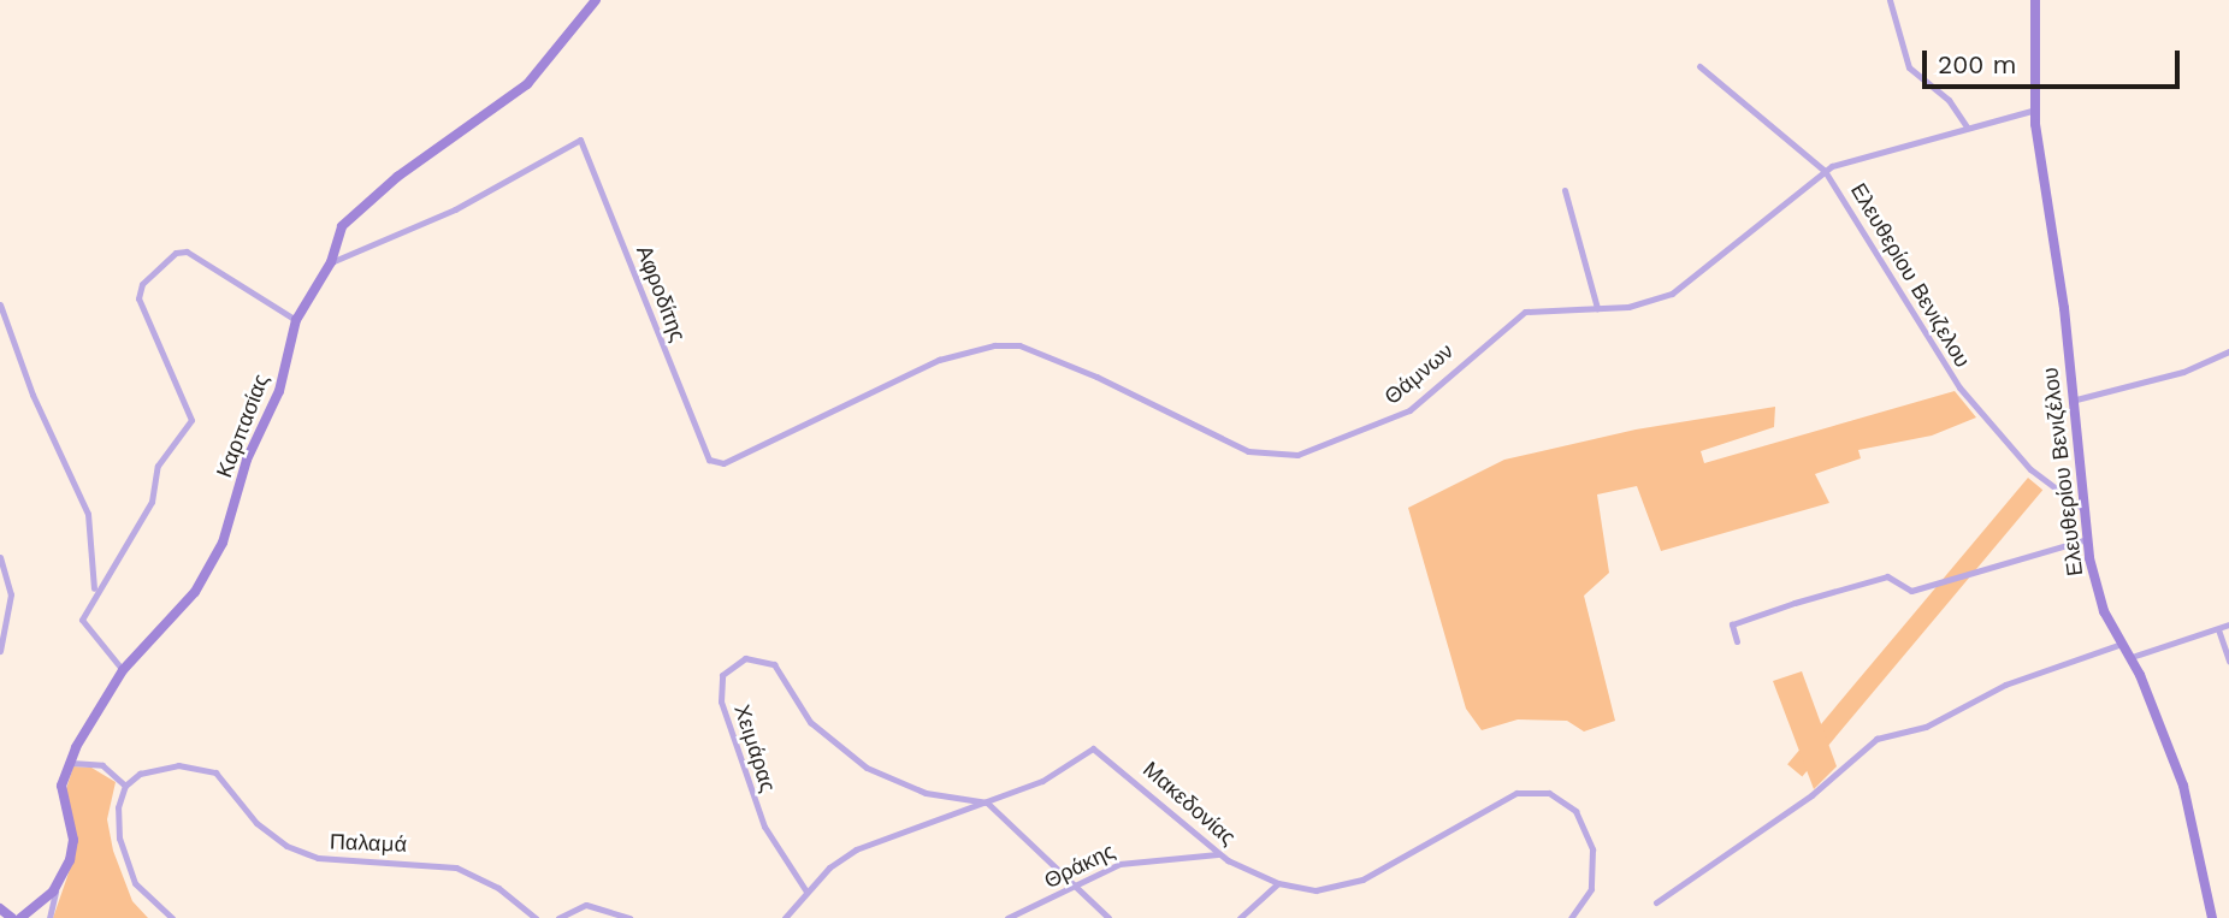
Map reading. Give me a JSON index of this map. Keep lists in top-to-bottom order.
{
  "streets": {
    "street": [
      "Ελευθερίου Βενιζελου",
      "Αφροδίτης",
      "Θάμνων",
      "Καρπασίας",
      "Ελευθερίου Βενιζέλου",
      "Χειμάρας",
      "Μακεδονίας",
      "Παλαμά",
      "Θράκης"
    ]
  },
  "crossings": [
    ["Ελευθερίου Βενιζελου", "Θάμνων"],
    ["Ελευθερίου Βενιζελου", "Ελευθερίου Βενιζέλου"],
    ["Αφροδίτης", "Θάμνων"],
    ["Αφροδίτης", "Καρπασίας"],
    ["Θάμνων", "Ελευθερίου Βενιζέλου"],
    ["Χειμάρας", "Μακεδονίας"],
    ["Μακεδονίας", "Θράκης"]
  ],
  "scale_bar": "200 m"
}
